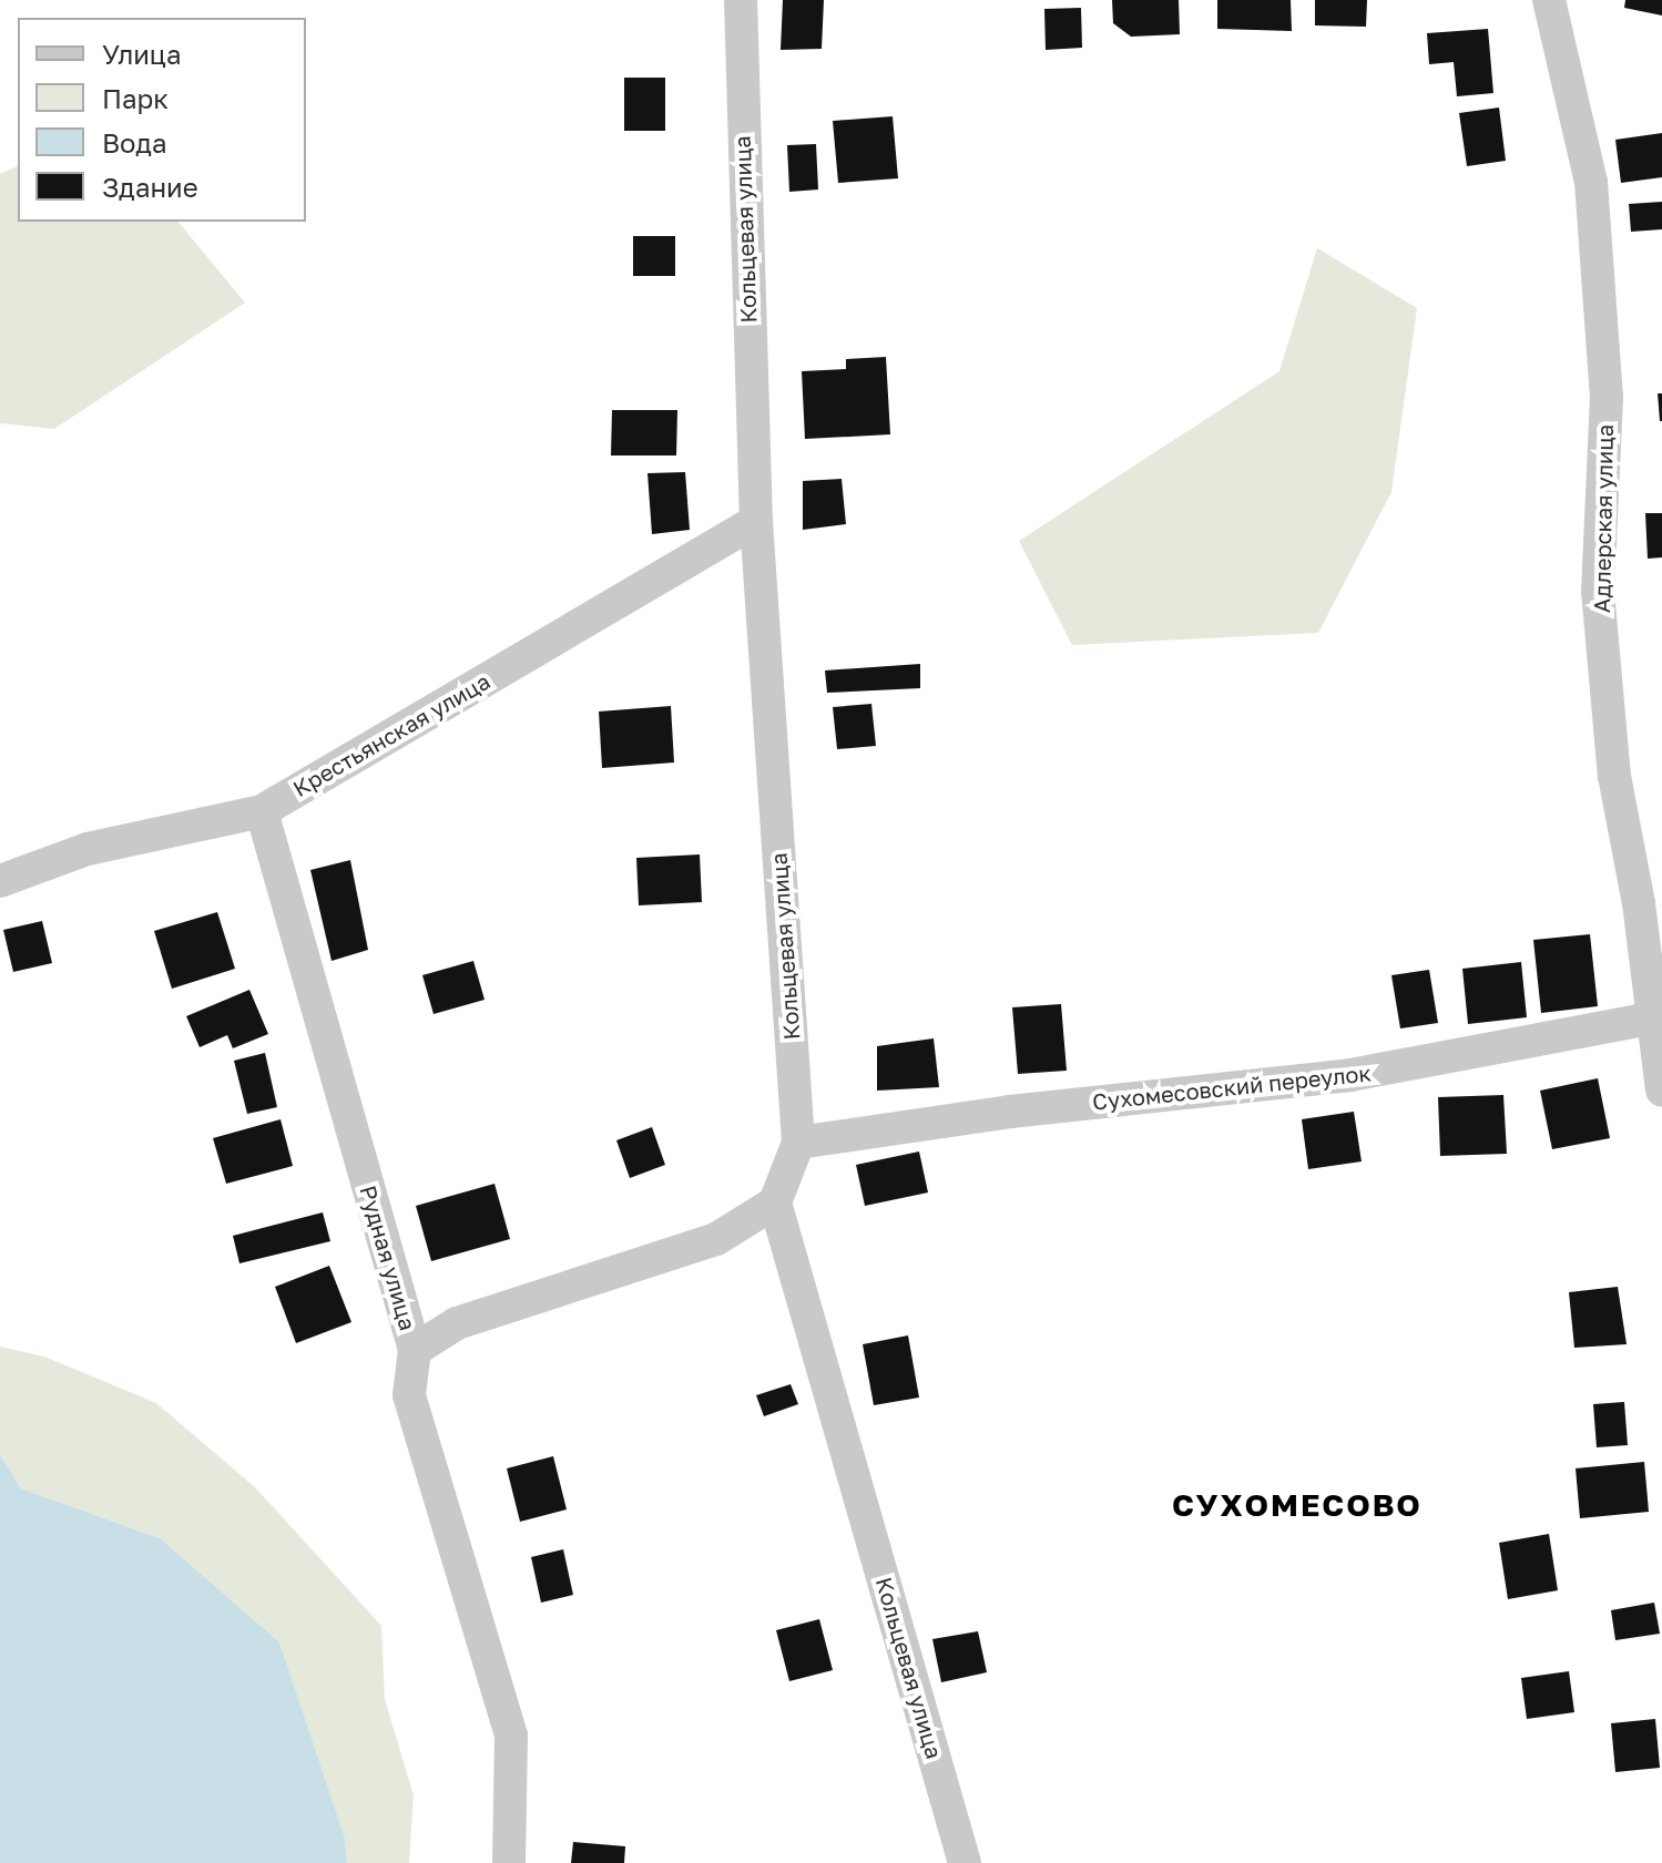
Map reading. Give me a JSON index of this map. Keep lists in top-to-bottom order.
{
  "streets": {
    "street": [
      "Кольцевая улица",
      "Адлерская улица",
      "Крестьянская улица",
      "Сухомесовский переулок",
      "Рудная улица"
    ]
  },
  "crossings": [
    ["Кольцевая улица", "Крестьянская улица"],
    ["Кольцевая улица", "Сухомесовский переулок"],
    ["Адлерская улица", "Сухомесовский переулок"],
    ["Крестьянская улица", "Рудная улица"]
  ],
  "districts": ["СУХОМЕСОВО"],
  "legend": [
    "Улица",
    "Парк",
    "Вода",
    "Здание"
  ]
}
